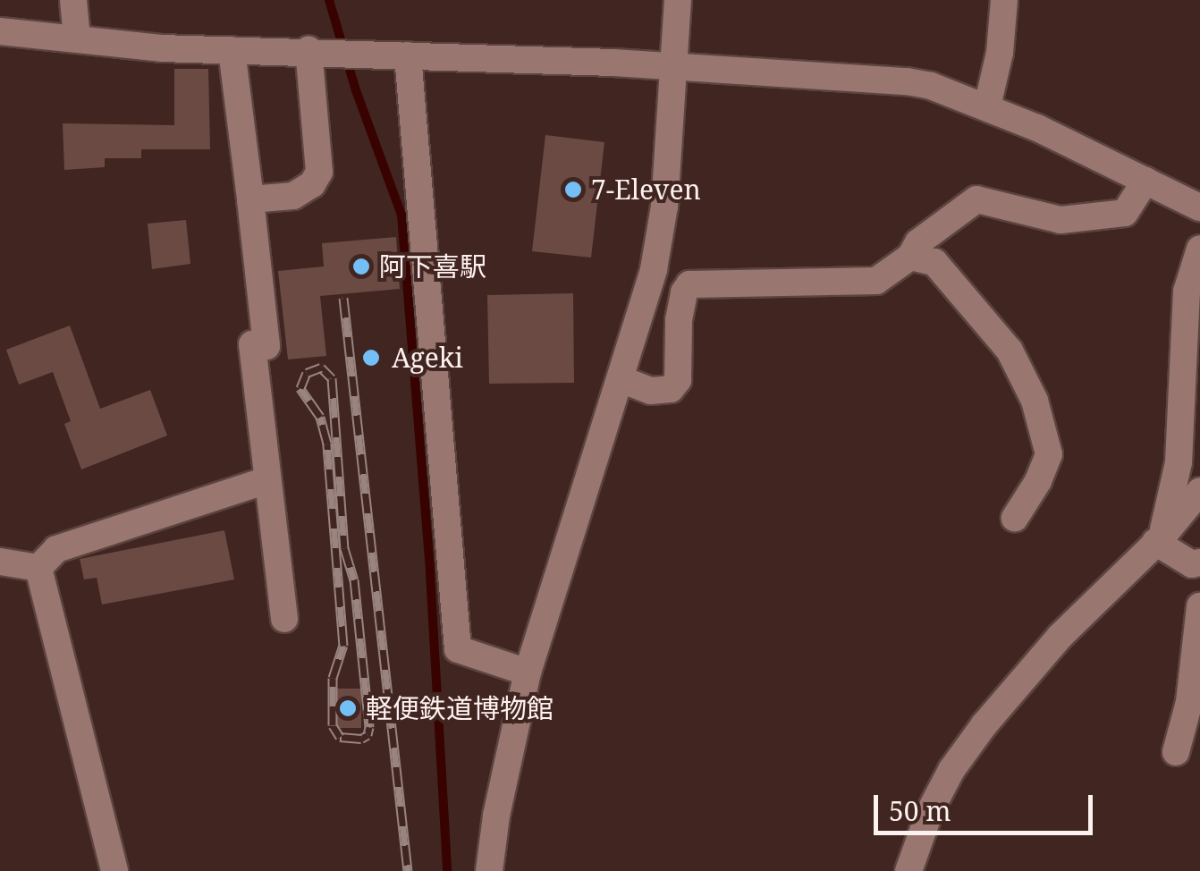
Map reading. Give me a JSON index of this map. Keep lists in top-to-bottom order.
{
  "places": [
    "7-Eleven",
    "阿下喜駅",
    "Ageki",
    "軽便鉄道博物館"
  ],
  "scale_bar": "50 m"
}
